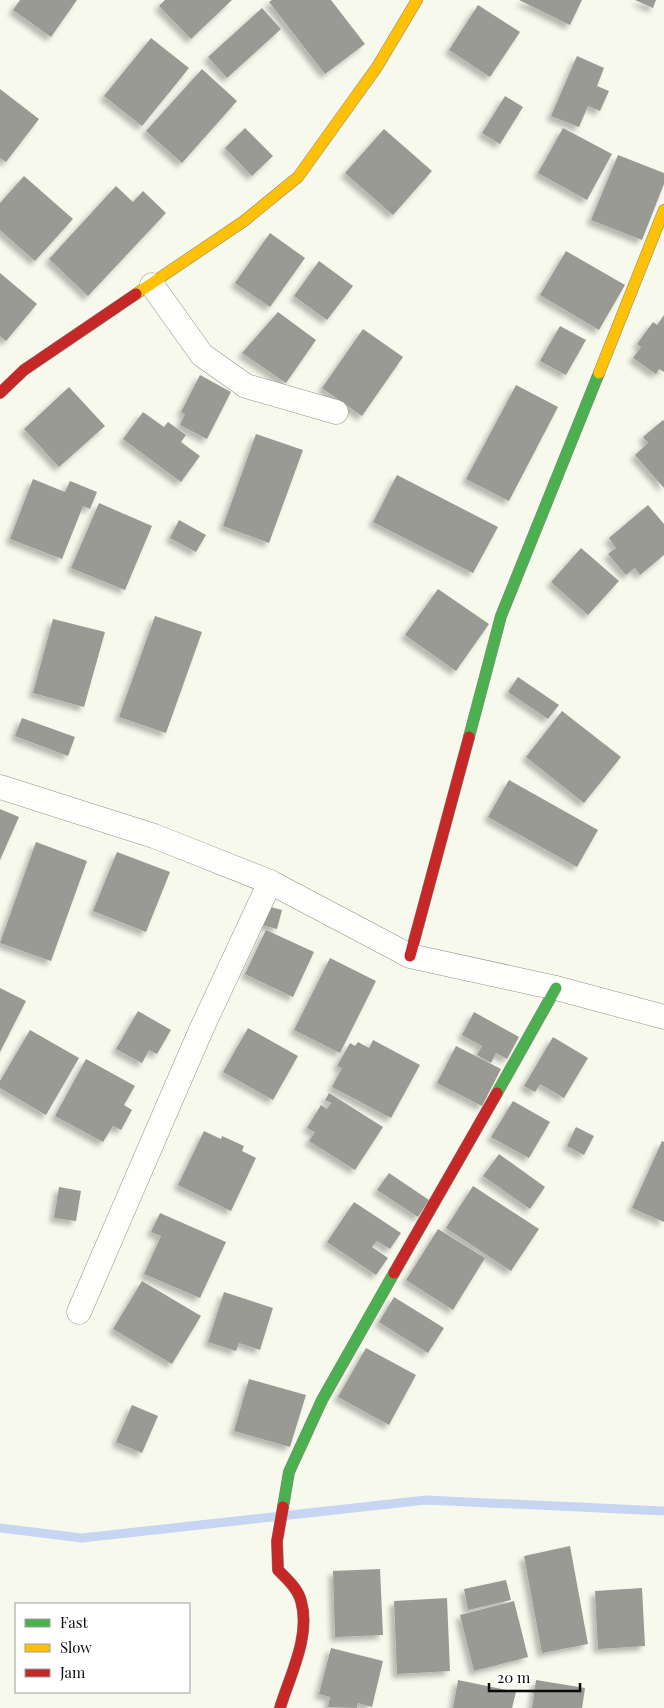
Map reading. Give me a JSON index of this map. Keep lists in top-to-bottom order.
{
  "legend": ["Fast", "Slow", "Jam"],
  "scale_bar": "20 m"
}
